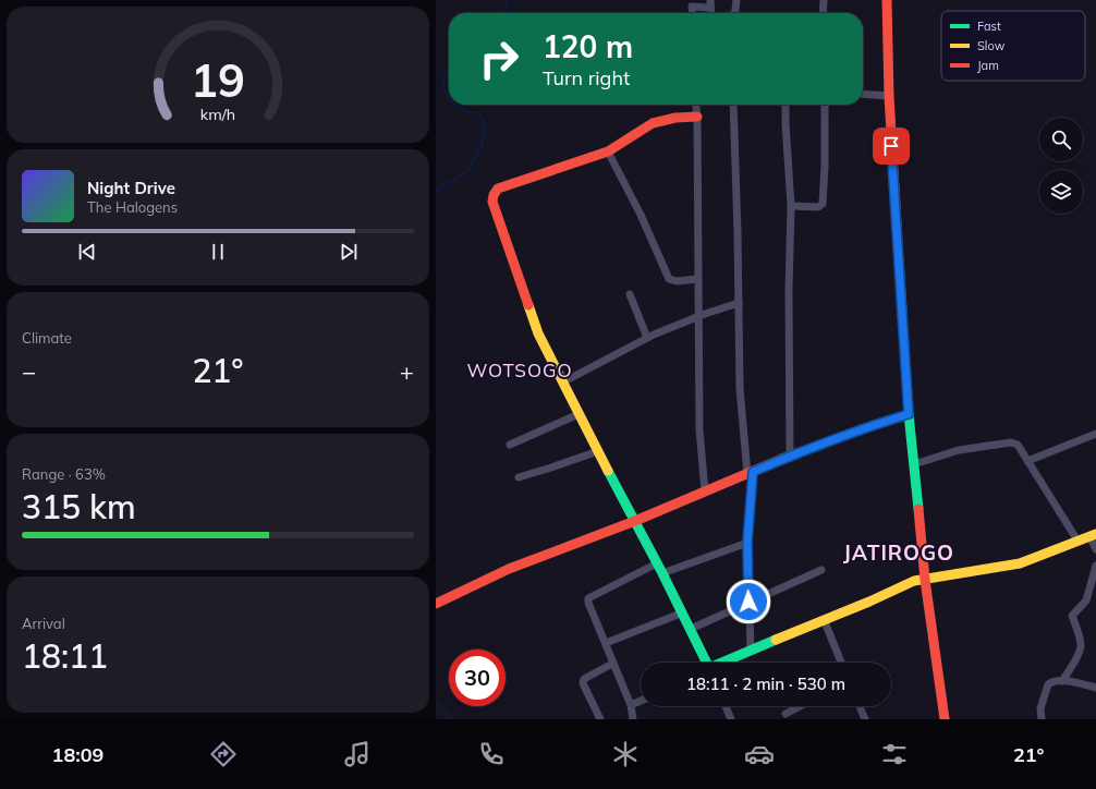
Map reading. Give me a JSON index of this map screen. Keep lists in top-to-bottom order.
{
  "districts": ["WOTSOGO", "JATIROGO"],
  "legend": ["Fast", "Slow", "Jam"],
  "page": {
    "turn": ["120 m", "Turn right"],
    "song": ["Night Drive", "The Halogens"],
    "tile": [
      "Climate",
      ["Range · 63%", "315 km"],
      ["Arrival", "18:11"]
    ],
    "heat": ["−", "21°", "+"],
    "limit": "30",
    "trip": "18:11 · 2 min · 530 m",
    "tabs": ["18:09", "21°"],
    "gauge": ["19", "km/h"]
  }
}
